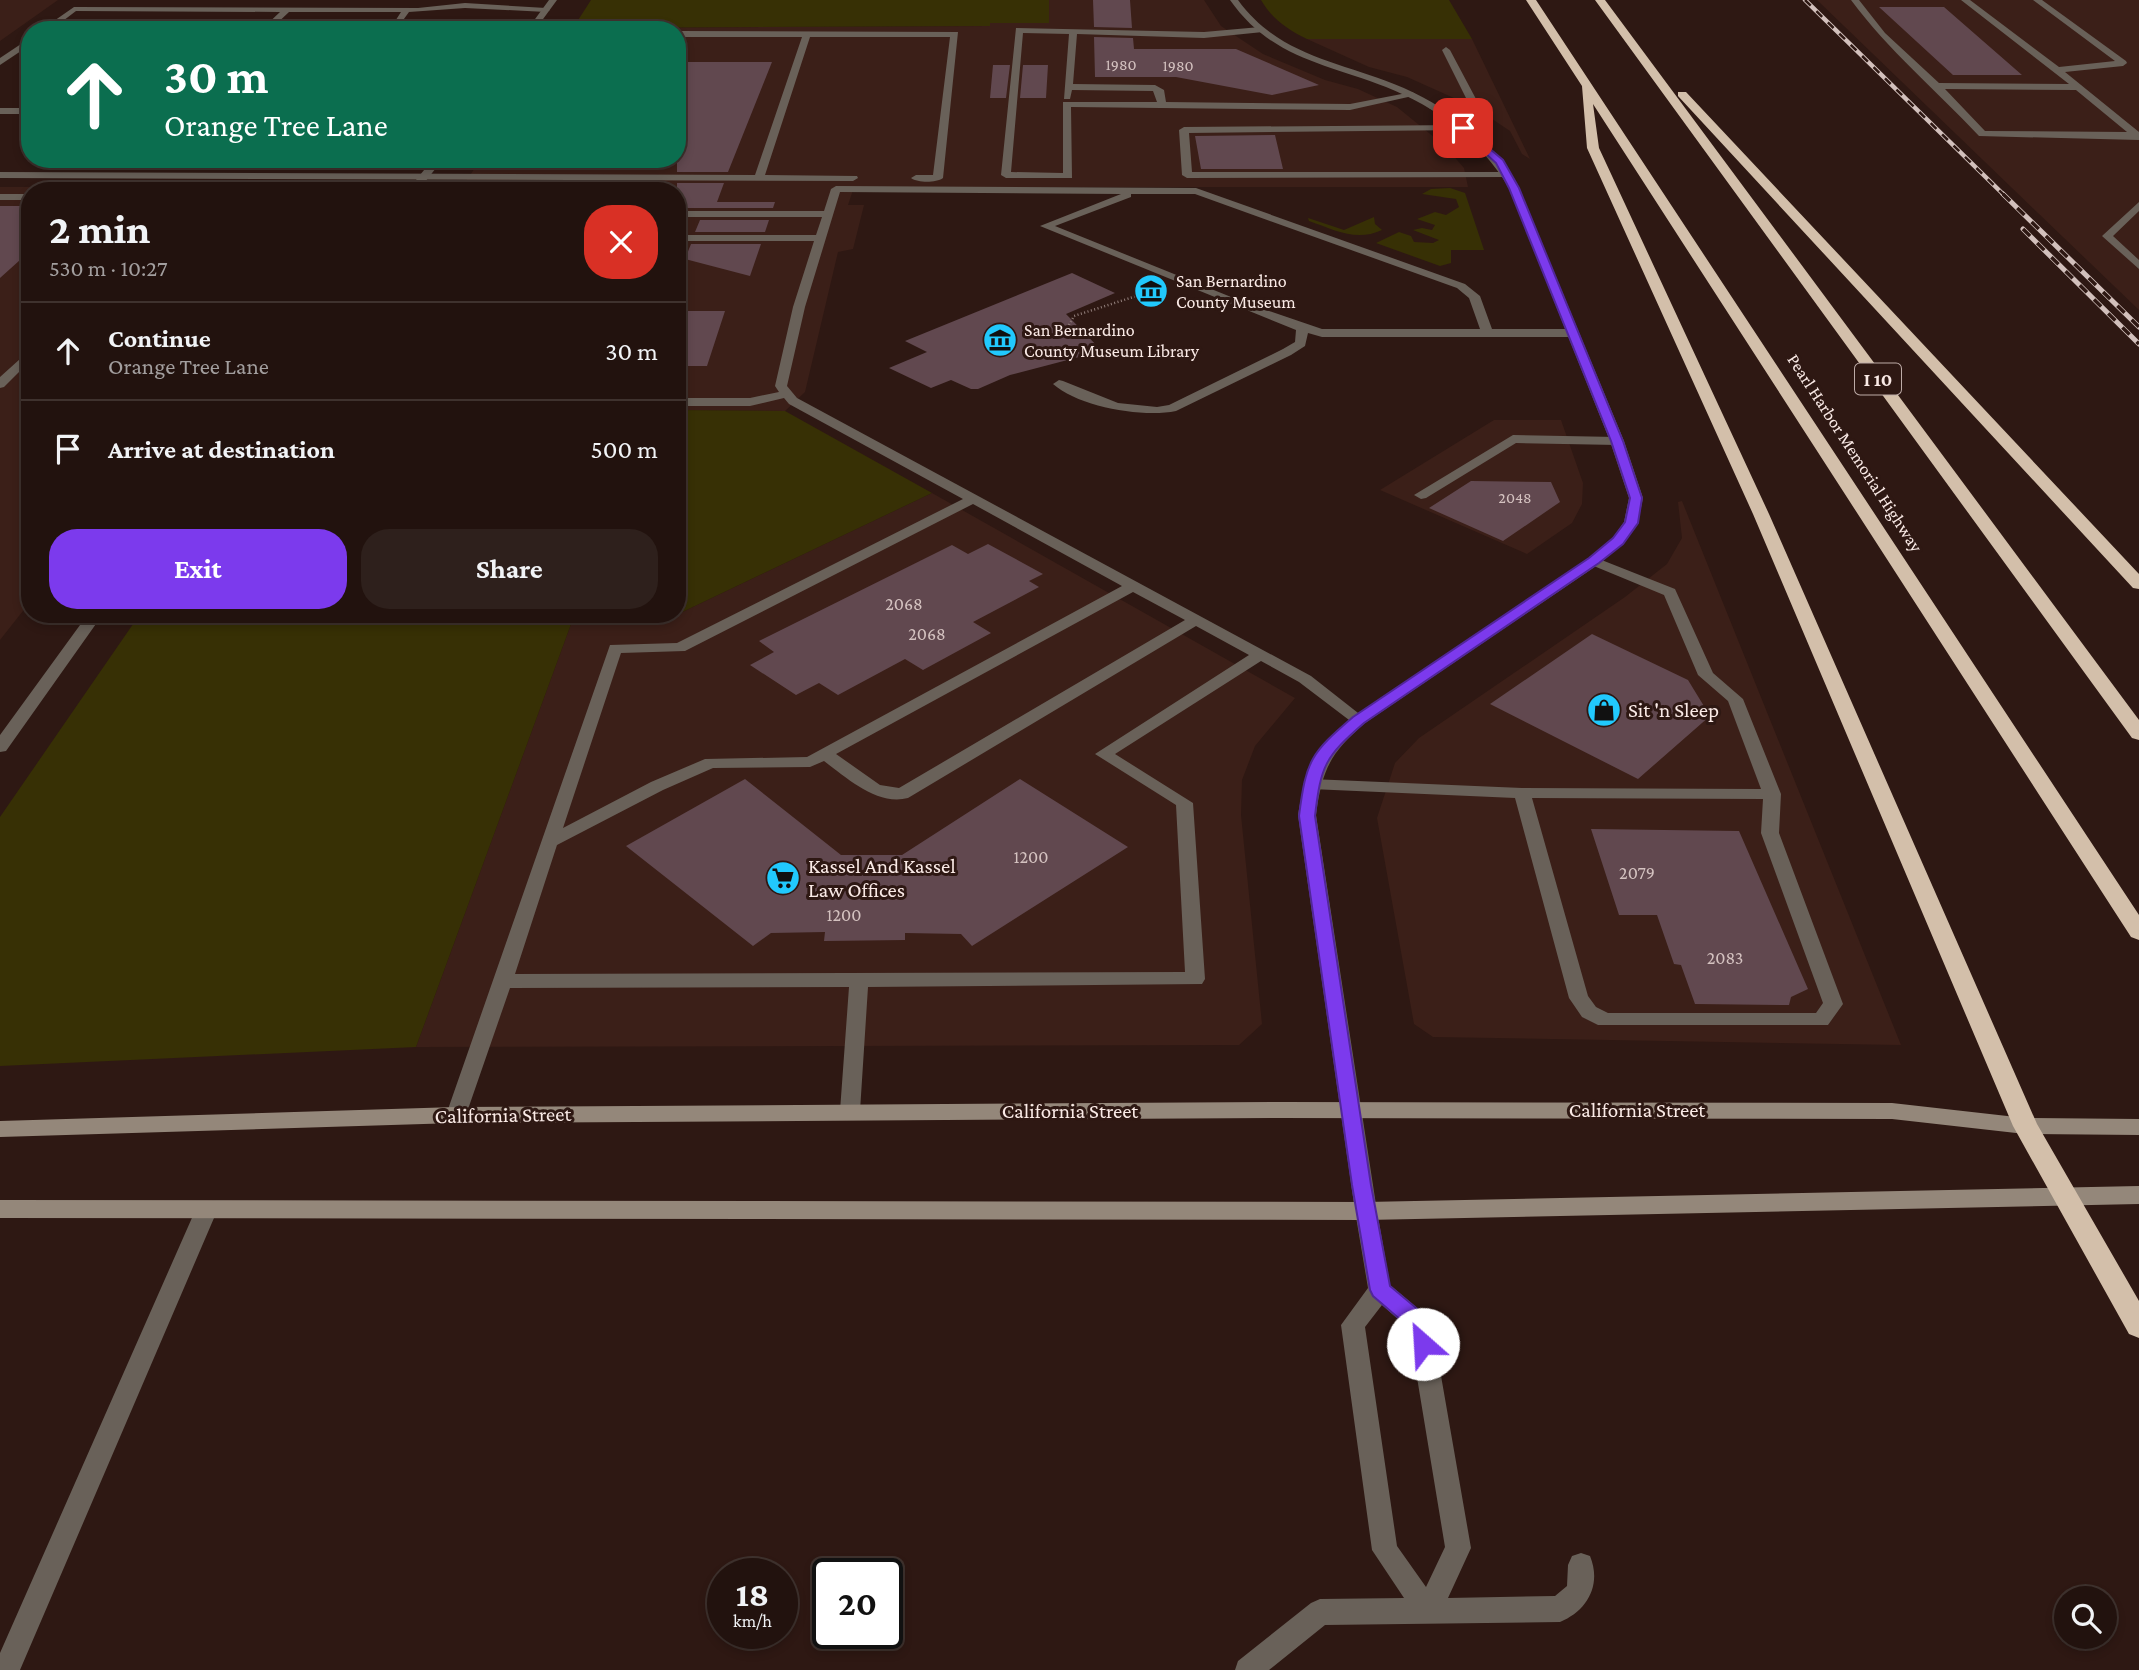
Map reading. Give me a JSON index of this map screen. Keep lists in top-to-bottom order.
{
  "streets": {
    "highway": ["I 10", "Pearl Harbor Memorial Highway"],
    "main road": ["California Street"]
  },
  "places": {
    "museum": ["San Bernardino County Museum", "San Bernardino County Museum Library"],
    "shop": ["Sit 'n Sleep"],
    "supermarket": ["Kassel And Kassel Law Offices"]
  },
  "house_numbers": [
    "1980",
    "1980",
    "2048",
    "2068",
    "2068",
    "1200",
    "2079",
    "1200",
    "2083"
  ],
  "page": {
    "turn": ["30 m", "Orange Tree Lane"],
    "heading": ["2 min", "530 m · 10:27"],
    "list": [
      {
        "name": "Continue",
        "note": "Orange Tree Lane",
        "value": "30 m"
      },
      {
        "name": "Arrive at destination",
        "value": "500 m"
      }
    ],
    "buttons": ["Exit", "Share"],
    "speed": "18 km/h",
    "limit": "20"
  }
}
